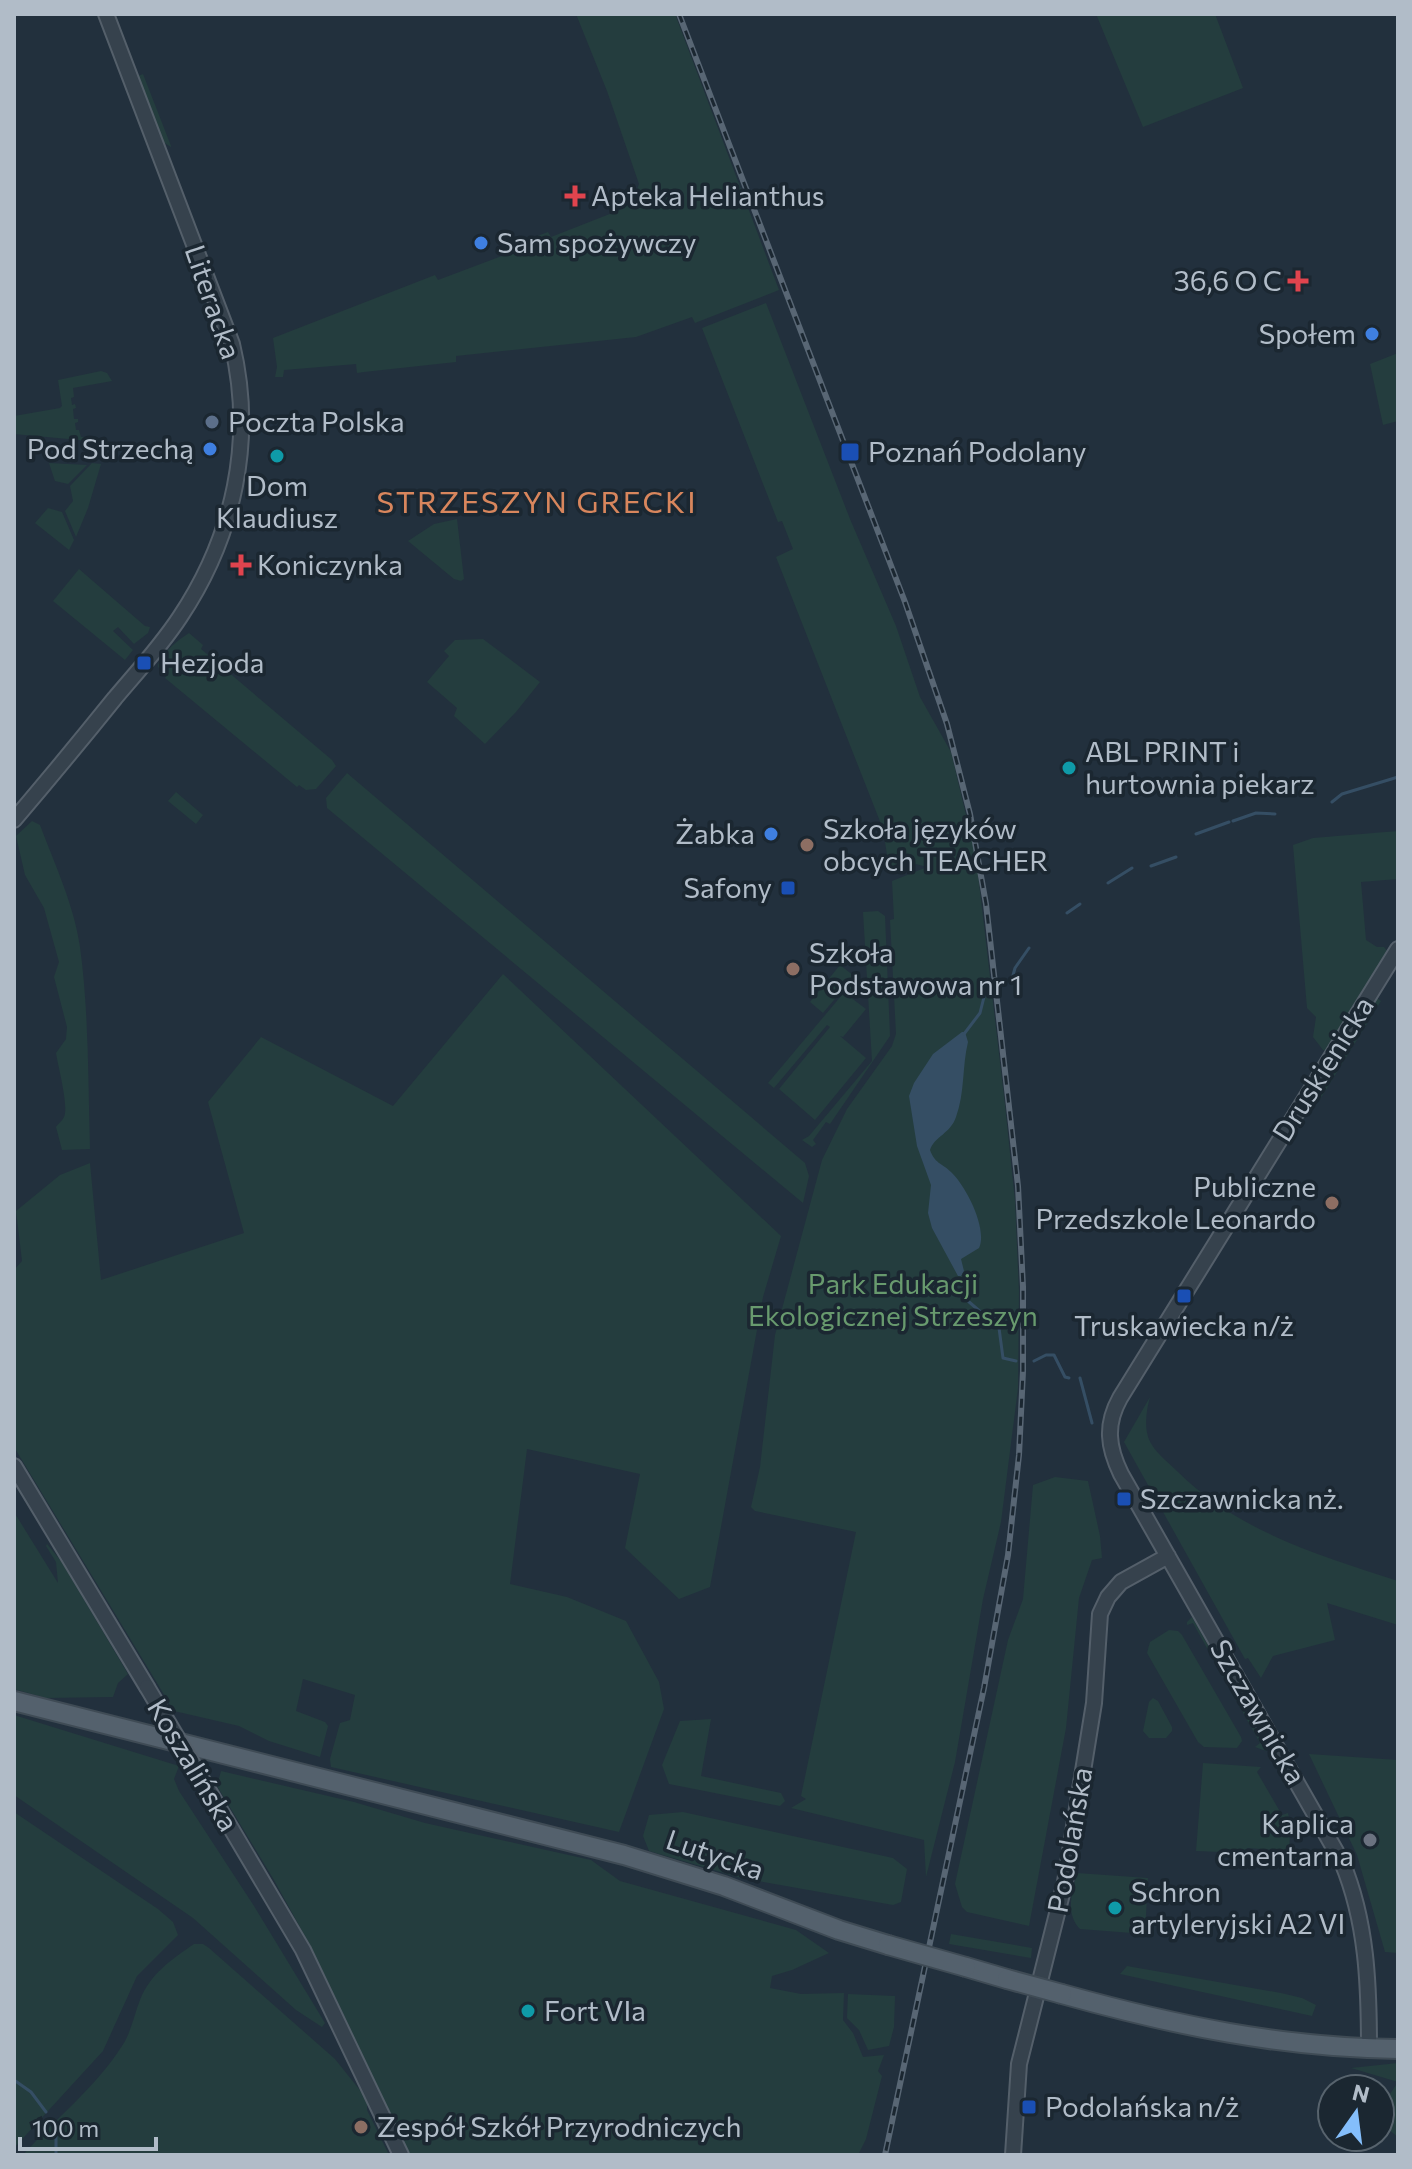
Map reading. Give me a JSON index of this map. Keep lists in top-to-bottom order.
{
  "streets": {
    "main road": ["Lutycka"],
    "street": [
      "Literacka",
      "Druskienicka",
      "Szczawnicka",
      "Koszalińska",
      "Podolańska"
    ]
  },
  "crossings": [
    ["Druskienicka", "Szczawnicka"],
    ["Szczawnicka", "Podolańska"],
    ["Szczawnicka", "Lutycka"]
  ],
  "districts": ["STRZESZYN GRECKI"],
  "parks": ["Park Edukacji Ekologicznej Strzeszyn"],
  "places": {
    "health": ["Apteka Helianthus", "36,6 O C", "Koniczynka"],
    "other": [
      "Sam spożywczy",
      "Społem",
      "Poczta Polska",
      "Pod Strzechą",
      "Dom Klaudiusz",
      "ABL PRINT i hurtownia piekarz",
      "Żabka",
      "Szkoła języków obcych TEACHER",
      "Szkoła Podstawowa nr 1",
      "Publiczne Przedszkole Leonardo",
      "Kaplica cmentarna",
      "Schron artyleryjski A2 VI",
      "Fort VIa",
      "Zespół Szkół Przyrodniczych"
    ],
    "transit": [
      "Poznań Podolany",
      "Hezjoda",
      "Safony",
      "Truskawiecka n/ż",
      "Szczawnicka nż.",
      "Podolańska n/ż"
    ]
  },
  "scale_bar": "100 m",
  "north": "top"
}
